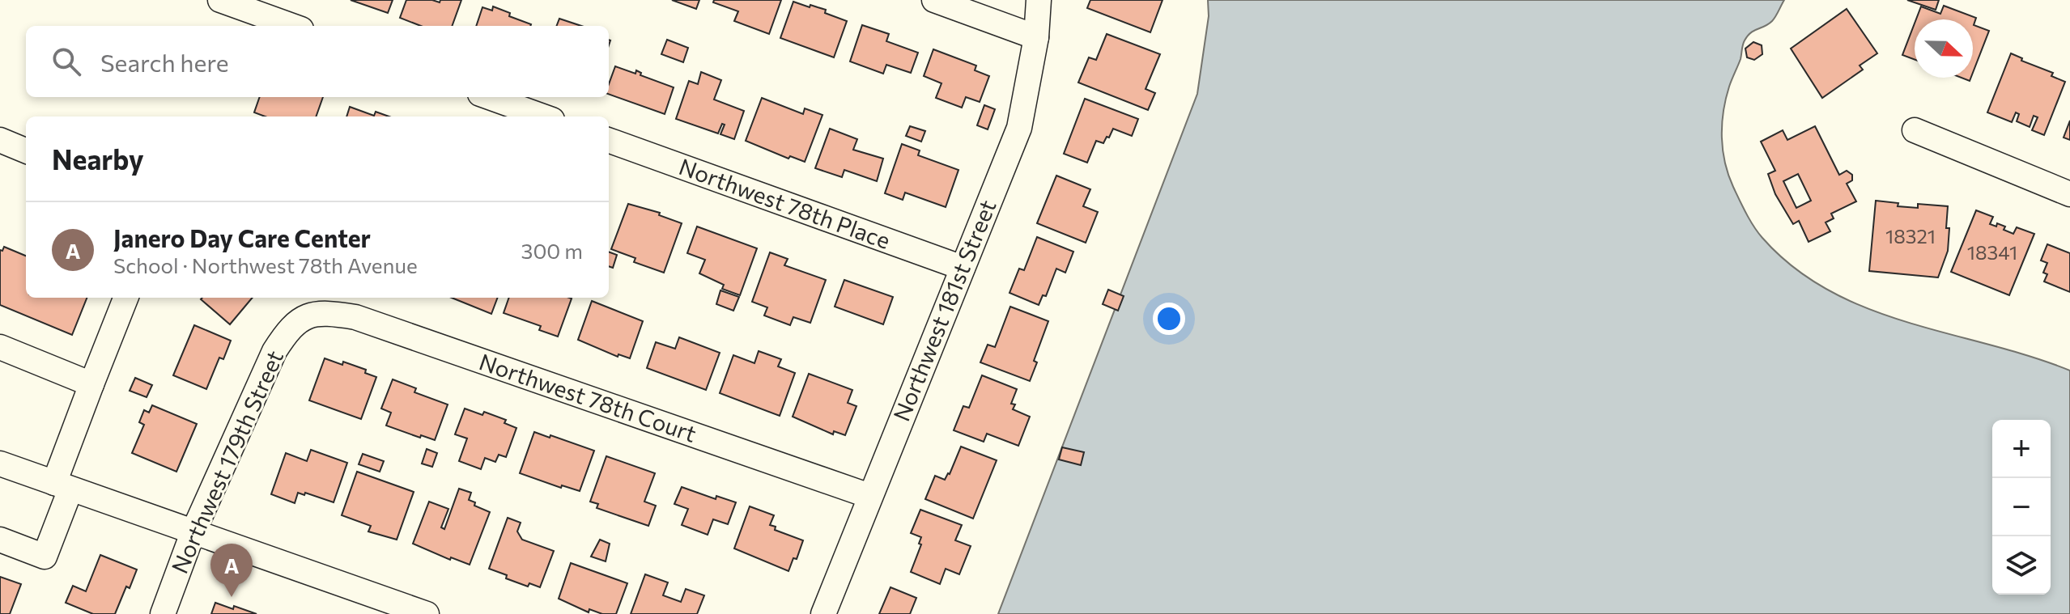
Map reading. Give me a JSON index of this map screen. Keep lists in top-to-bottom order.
{
  "streets": {
    "street": [
      "Northwest 78th Place",
      "Northwest 181st Street",
      "Northwest 78th Court",
      "Northwest 179th Street"
    ]
  },
  "crossings": [
    ["Northwest 78th Place", "Northwest 181st Street"],
    ["Northwest 181st Street", "Northwest 78th Court"],
    ["Northwest 78th Court", "Northwest 179th Street"]
  ],
  "house_numbers": ["18321", "18341"],
  "north": "right",
  "page": {
    "search": "Search here",
    "heading": "Nearby",
    "list": [
      {
        "mark": "A",
        "name": "Janero Day Care Center",
        "note": "School · Northwest 78th Avenue",
        "value": "300 m"
      }
    ],
    "map_buttons": ["+", "−"],
    "pins": "A"
  }
}
